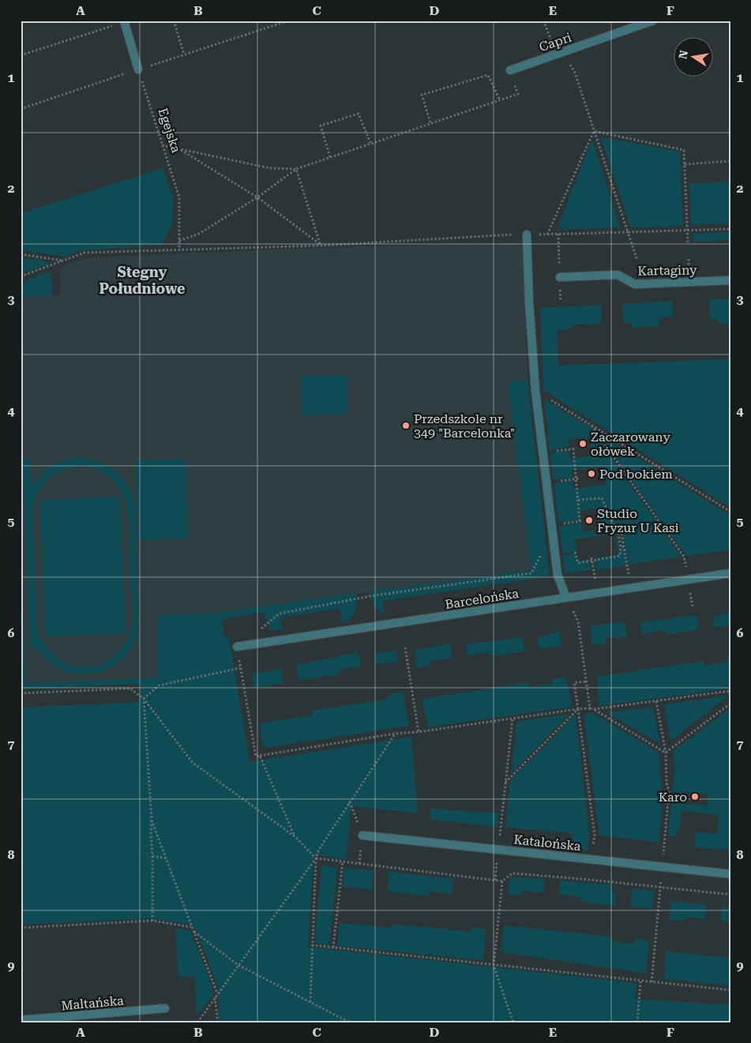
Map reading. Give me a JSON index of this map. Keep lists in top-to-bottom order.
{
  "streets": {
    "street": [
      "Capri",
      "Kartaginy",
      "Barcelońska",
      "Katalońska",
      "Maltańska"
    ],
    "path": ["Egejska"]
  },
  "districts": ["Stegny Południowe"],
  "places": [
    "Przedszkole nr 349 \"Barcelonka\"",
    "Zaczarowany ołówek",
    "Pod bokiem",
    "Studio Fryzur U Kasi",
    "Karo"
  ],
  "north": "left",
  "grid": {
    "columns": [
      "A",
      "B",
      "C",
      "D",
      "E",
      "F"
    ],
    "rows": [
      "1",
      "2",
      "3",
      "4",
      "5",
      "6",
      "7",
      "8",
      "9"
    ]
  }
}
